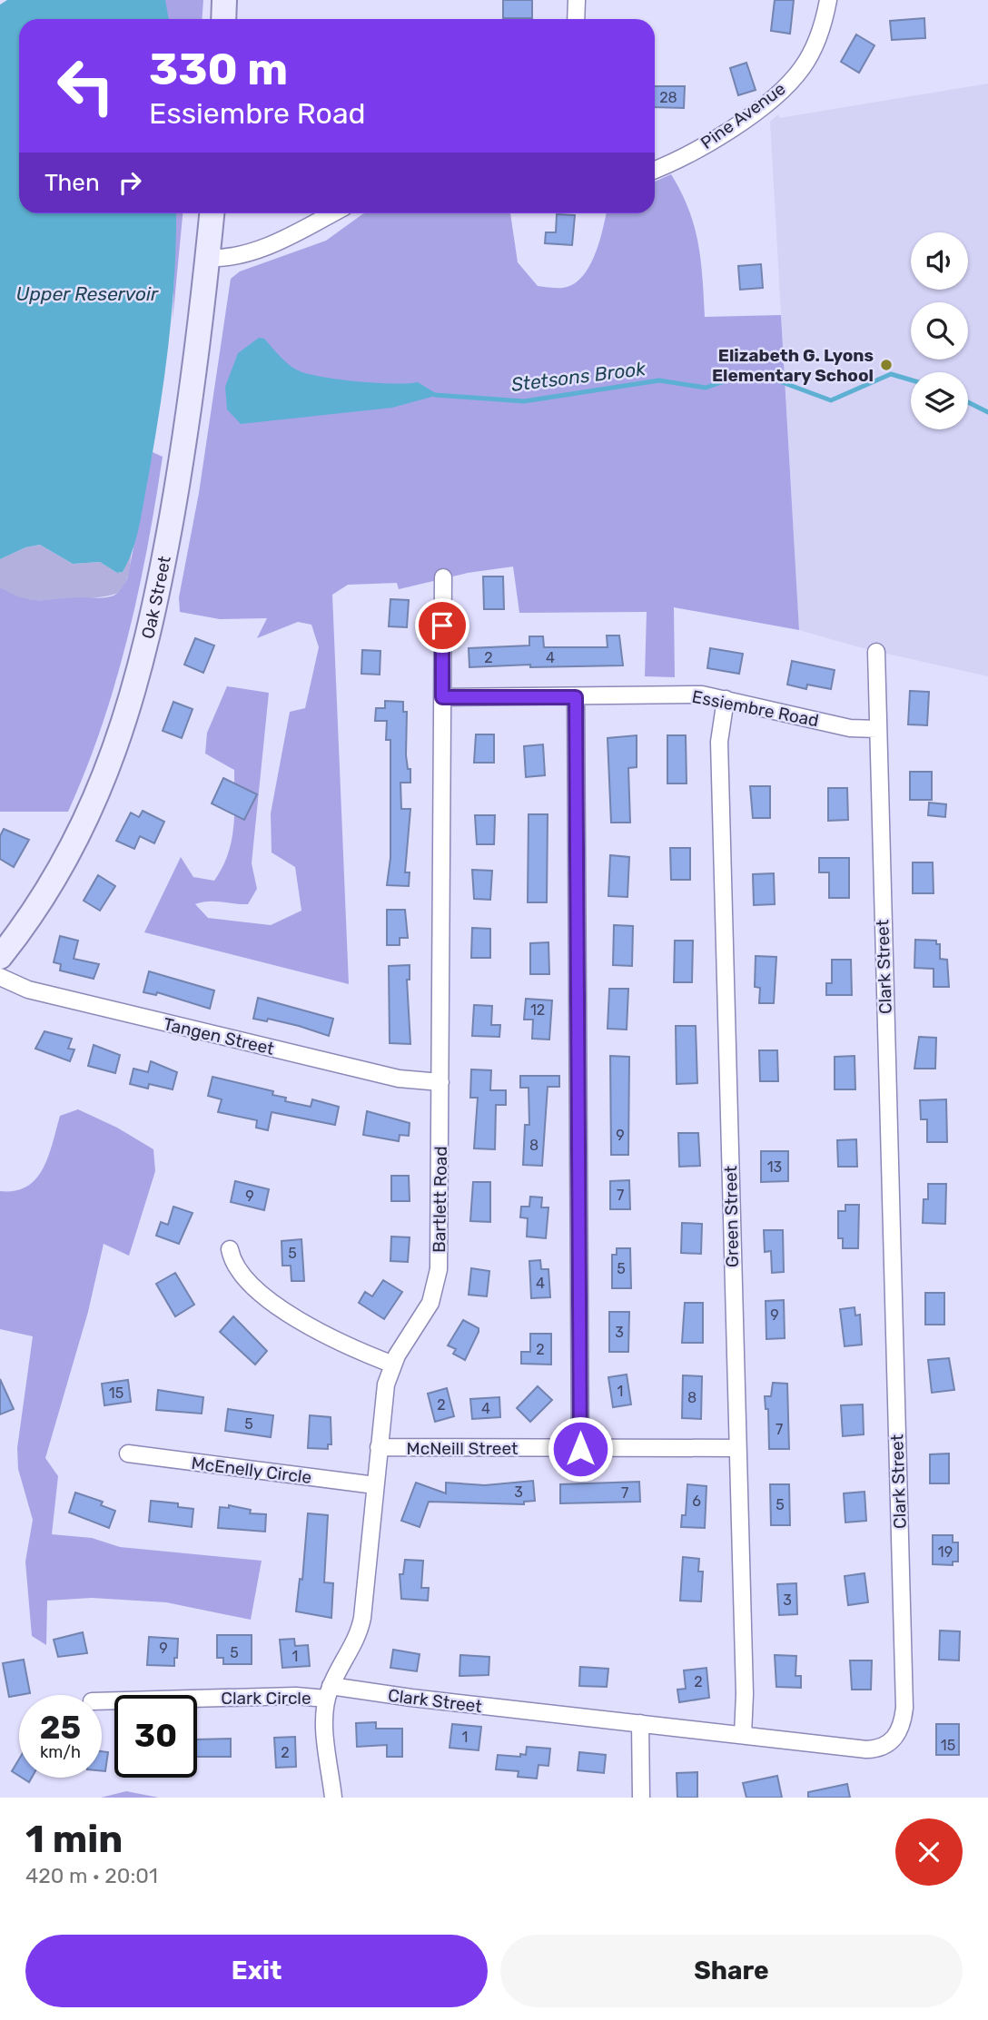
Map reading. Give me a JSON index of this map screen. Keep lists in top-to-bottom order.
{
  "streets": {
    "street": [
      "Pine Avenue",
      "Oak Street",
      "Essiembre Road",
      "Clark Street",
      "Tangen Street",
      "Bartlett Road",
      "Green Street",
      "McNeill Street",
      "McEnelly Circle",
      "Clark Circle"
    ]
  },
  "crossings": [
    ["Essiembre Road", "Clark Street"],
    ["Essiembre Road", "Bartlett Road"],
    ["Essiembre Road", "Green Street"],
    ["Clark Street", "Bartlett Road"],
    ["Clark Street", "Green Street"],
    ["Clark Street", "Clark Circle"],
    ["Tangen Street", "Bartlett Road"],
    ["Bartlett Road", "McNeill Street"],
    ["Bartlett Road", "McEnelly Circle"],
    ["Bartlett Road", "Clark Circle"],
    ["Green Street", "McNeill Street"]
  ],
  "water": ["Upper Reservoir", "Stetsons Brook"],
  "places": ["Elizabeth G. Lyons Elementary School"],
  "house_numbers": [
    "28",
    "2",
    "4",
    "12",
    "9",
    "8",
    "13",
    "7",
    "9",
    "5",
    "5",
    "4",
    "9",
    "3",
    "2",
    "1",
    "15",
    "8",
    "2",
    "4",
    "5",
    "7",
    "3",
    "7",
    "6",
    "5",
    "19",
    "3",
    "9",
    "5",
    "1",
    "2",
    "1",
    "15",
    "2"
  ],
  "page": {
    "turn": ["330 m", "Essiembre Road"],
    "then": "Then",
    "speed": "25 km/h",
    "limit": "30",
    "heading": ["1 min", "420 m · 20:01"],
    "buttons": ["Exit", "Share"]
  }
}
